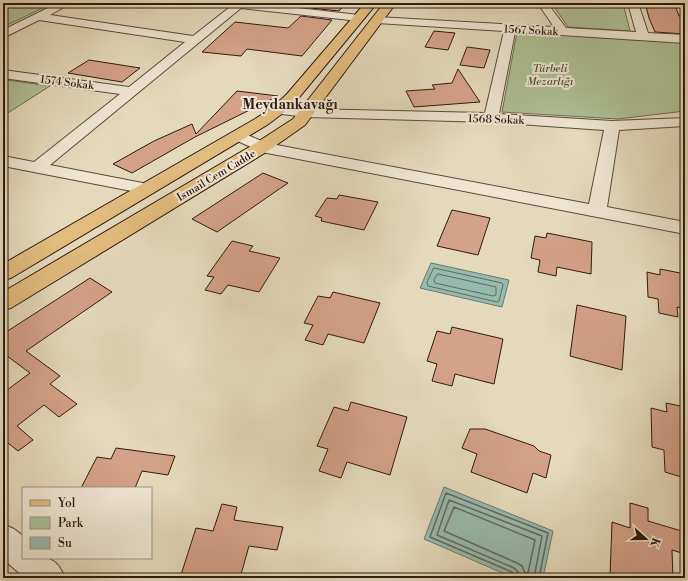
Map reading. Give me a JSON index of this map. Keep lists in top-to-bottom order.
{
  "streets": {
    "main road": ["Ismail Cem Cadde"],
    "street": ["1567 Sokak", "1574 Sokak", "1568 Sokak"]
  },
  "crossings": [
    ["1567 Sokak", "Ismail Cem Cadde"],
    ["1568 Sokak", "Ismail Cem Cadde"]
  ],
  "districts": ["Meydankavağı"],
  "parks": ["Türbeli Mezarlığı"],
  "legend": ["Yol", "Park", "Su"],
  "north": "right"
}
